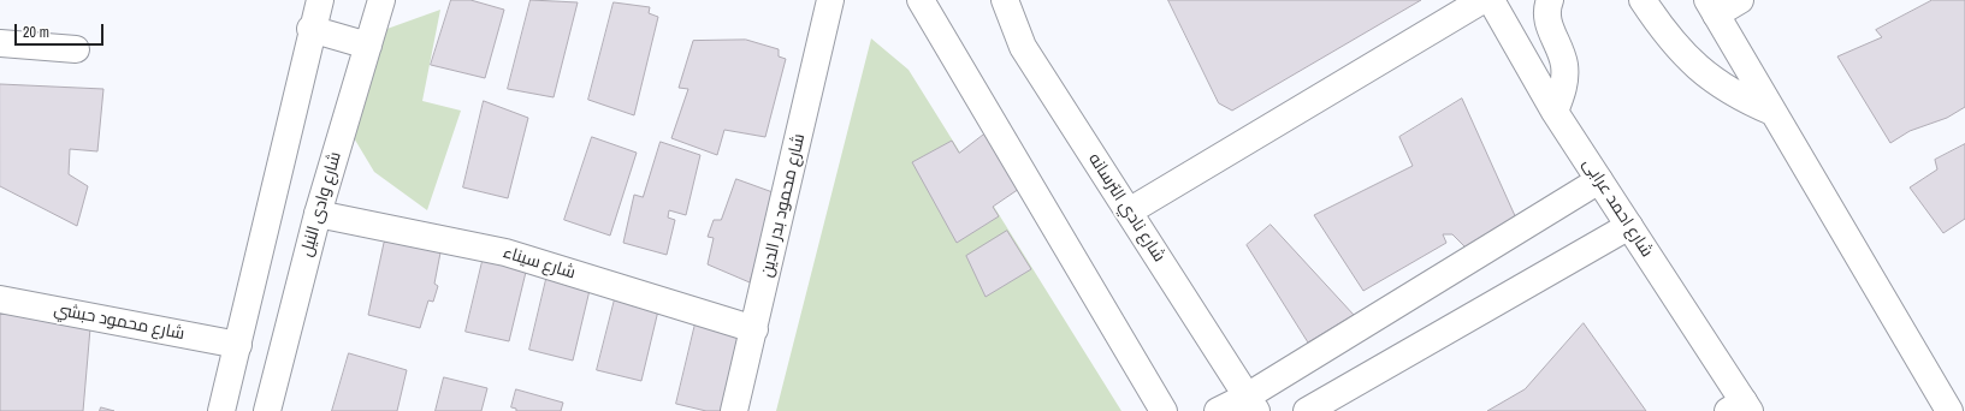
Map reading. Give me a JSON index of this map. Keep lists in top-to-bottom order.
{
  "streets": {
    "street": [
      "شارع وادى النيل",
      "شارع محمود بدر الدين",
      "شارع نادي الترسانه",
      "شارع احمد عرابى",
      "شارع سيناء",
      "شارع محمود حبشي"
    ]
  },
  "crossings": [
    ["شارع وادى النيل", "شارع سيناء"],
    ["شارع محمود بدر الدين", "شارع سيناء"]
  ],
  "scale_bar": "20 m"
}
